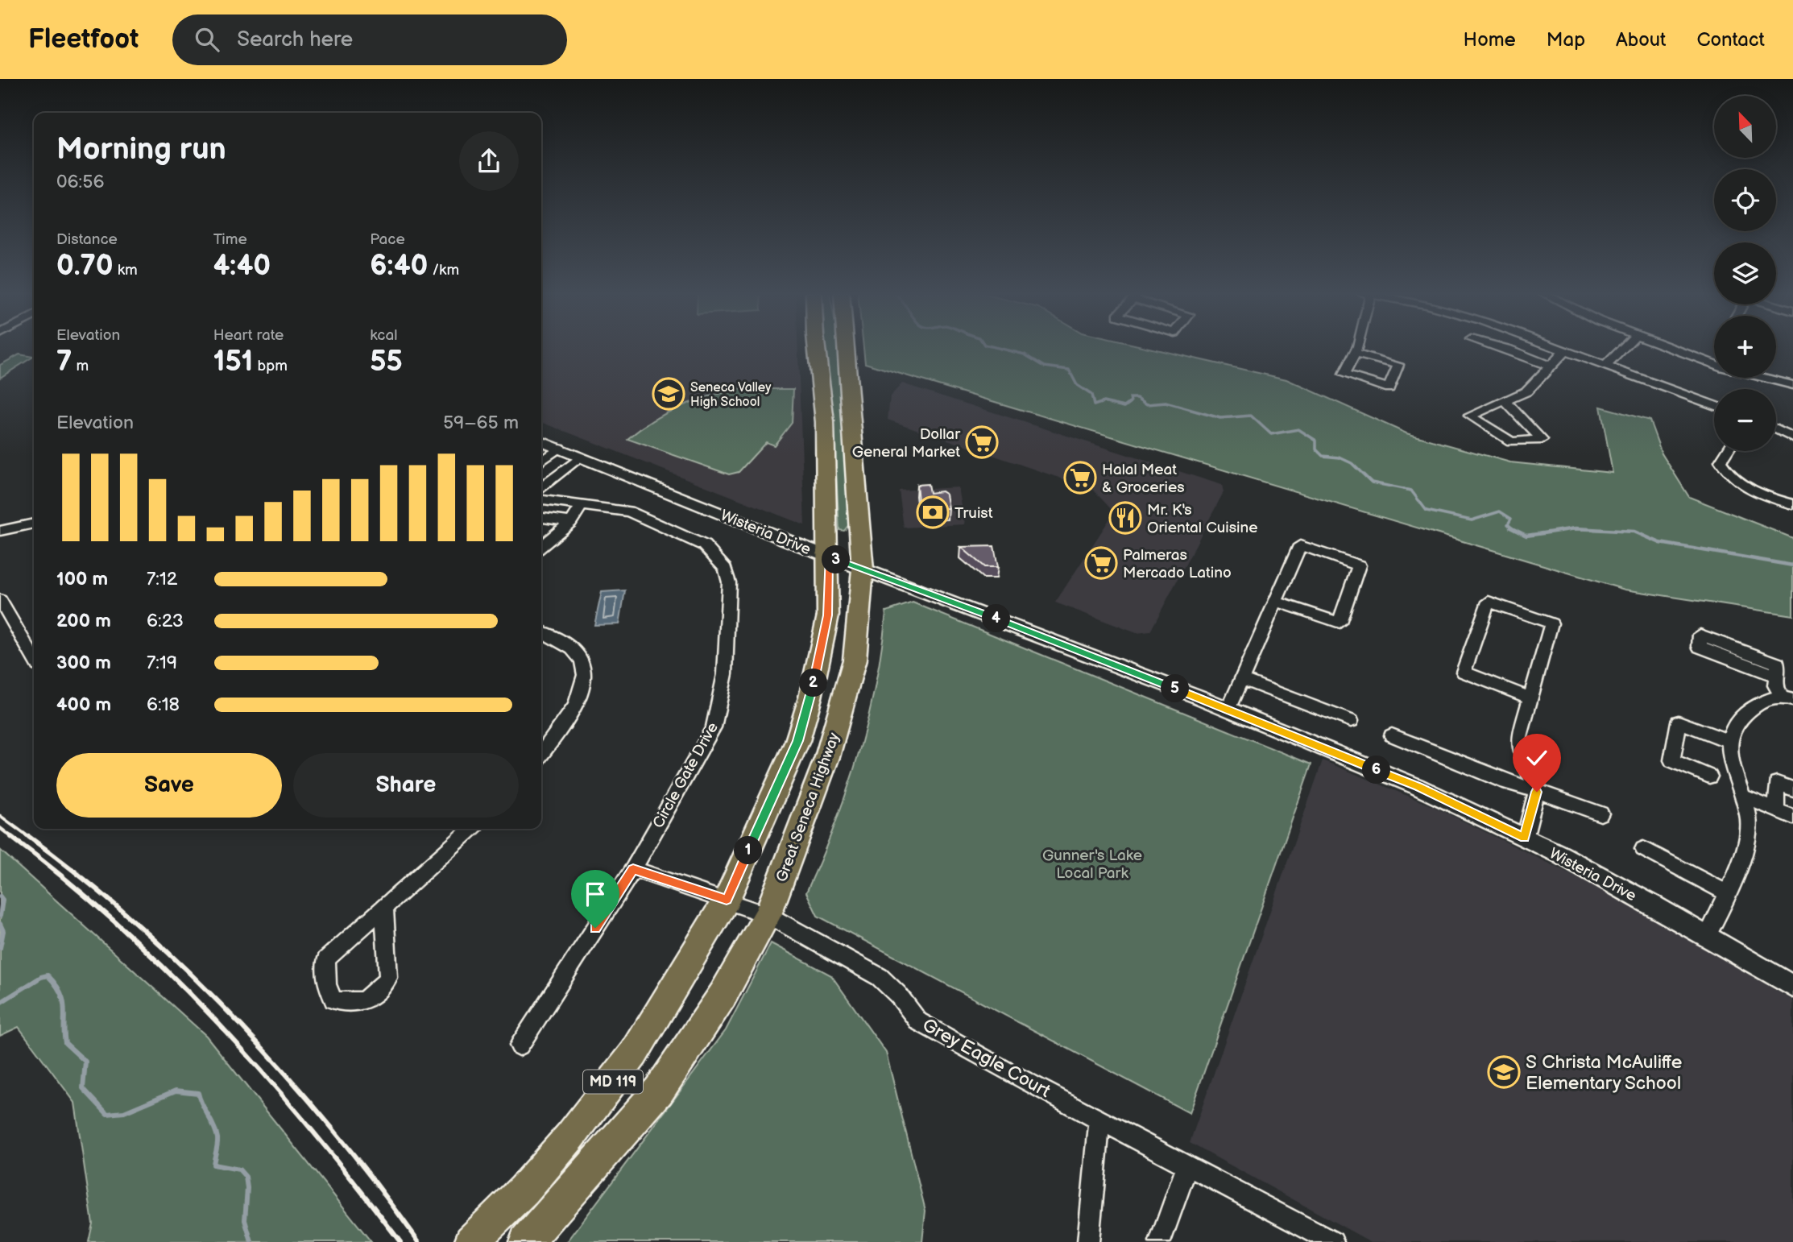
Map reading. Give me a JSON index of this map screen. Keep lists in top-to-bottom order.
{
  "streets": {
    "main road": ["Great Seneca Highway", "MD 119"],
    "street": ["Wisteria Drive", "Circle Gate Drive", "Grey Eagle Court"]
  },
  "crossings": [
    ["Wisteria Drive", "Great Seneca Highway"],
    ["Great Seneca Highway", "Grey Eagle Court"]
  ],
  "parks": ["Gunner's Lake Local Park"],
  "places": {
    "school or university": ["Seneca Valley High School", "S Christa McAuliffe Elementary School"],
    "supermarket": ["Dollar General Market", "Halal Meat & Groceries", "Palmeras Mercado Latino"],
    "bank": ["Truist"],
    "restaurant": ["Mr. K's Oriental Cuisine"]
  },
  "north": "top left",
  "page": {
    "header": "Fleetfoot",
    "search": "Search here",
    "nav": [
      "Home",
      "Map",
      "About",
      "Contact"
    ],
    "map_buttons": ["+", "−"],
    "heading": ["Morning run", "06:56"],
    "stats": [
      ["Distance", "0.70 km"],
      ["Time", "4:40"],
      ["Pace", "6:40 /km"],
      ["Elevation", "7 m"],
      ["Heart rate", "151 bpm"],
      ["kcal", "55"]
    ],
    "chart": ["Elevation", "59–65 m"],
    "pins": [
      "3",
      "4",
      "2",
      "5",
      "6",
      "1"
    ],
    "list": [
      {
        "name": "100 m",
        "note": "7:12"
      },
      {
        "name": "200 m",
        "note": "6:23"
      },
      {
        "name": "300 m",
        "note": "7:19"
      },
      {
        "name": "400 m",
        "note": "6:18"
      }
    ],
    "buttons": ["Save", "Share"]
  }
}
